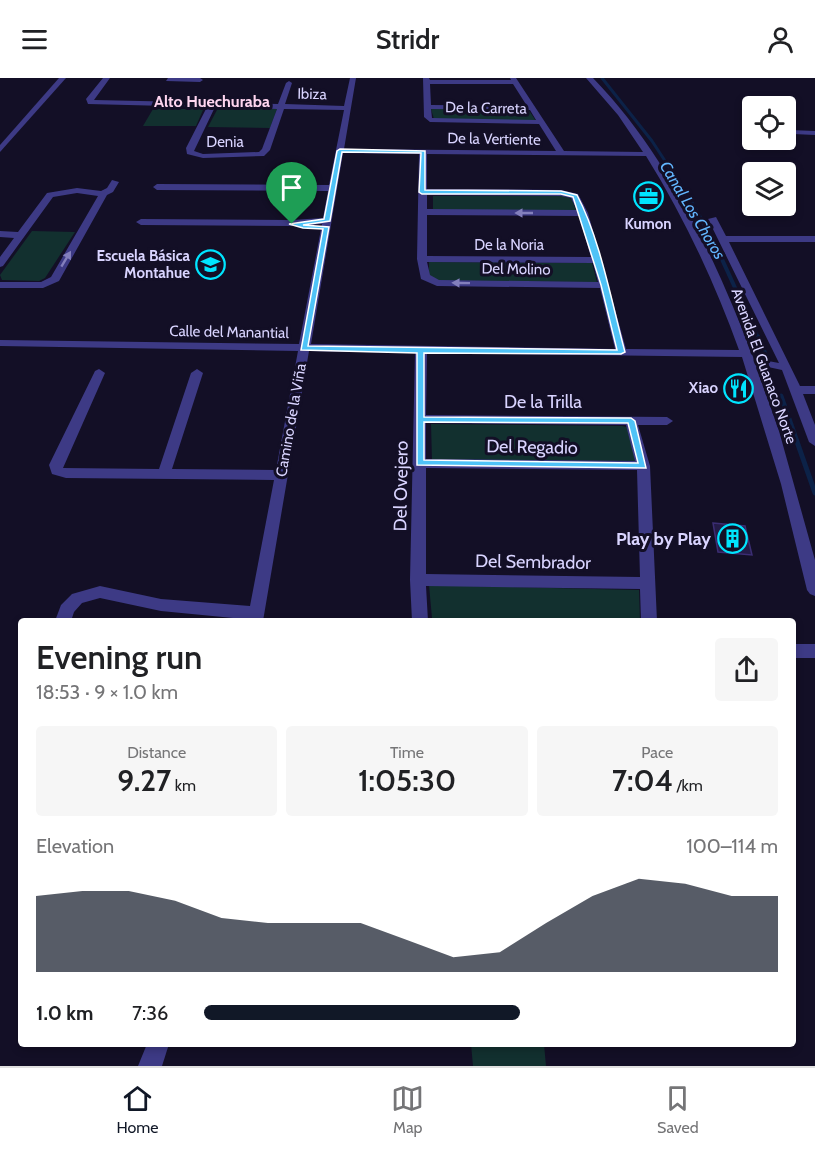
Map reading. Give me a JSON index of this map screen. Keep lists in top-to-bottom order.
{
  "streets": {
    "street": [
      "Ibiza",
      "De la Carreta",
      "De la Vertiente",
      "Denia",
      "De la Noria",
      "Del Molino",
      "Calle del Manantial",
      "Avenida El Guanaco Norte",
      "De la Trilla",
      "Camino de la Viña",
      "Del Regadio",
      "Del Ovejero",
      "Del Sembrador"
    ]
  },
  "crossings": [
    ["Ibiza", "Denia"],
    ["Ibiza", "Camino de la Viña"],
    ["De la Vertiente", "Avenida El Guanaco Norte"],
    ["De la Vertiente", "Camino de la Viña"],
    ["De la Noria", "Del Molino"],
    ["Calle del Manantial", "Avenida El Guanaco Norte"],
    ["Calle del Manantial", "Camino de la Viña"],
    ["Calle del Manantial", "Del Ovejero"],
    ["De la Trilla", "Del Ovejero"],
    ["Del Regadio", "Del Ovejero"],
    ["Del Ovejero", "Del Sembrador"]
  ],
  "districts": ["Alto Huechuraba"],
  "water": ["Canal Los Choros"],
  "places": {
    "office": ["Kumon"],
    "school or university": ["Escuela Básica Montahue"],
    "restaurant": ["Xiao"],
    "building": ["Play by Play"]
  },
  "page": {
    "header": "Stridr",
    "heading": ["Evening run", "18:53 · 9 × 1.0 km"],
    "stats": [
      ["Distance", "9.27 km"],
      ["Time", "1:05:30"],
      ["Pace", "7:04 /km"]
    ],
    "chart": ["Elevation", "100–114 m"],
    "list": [
      {
        "name": "1.0 km",
        "note": "7:36"
      }
    ],
    "tabs": ["Home", "Map", "Saved"]
  }
}
